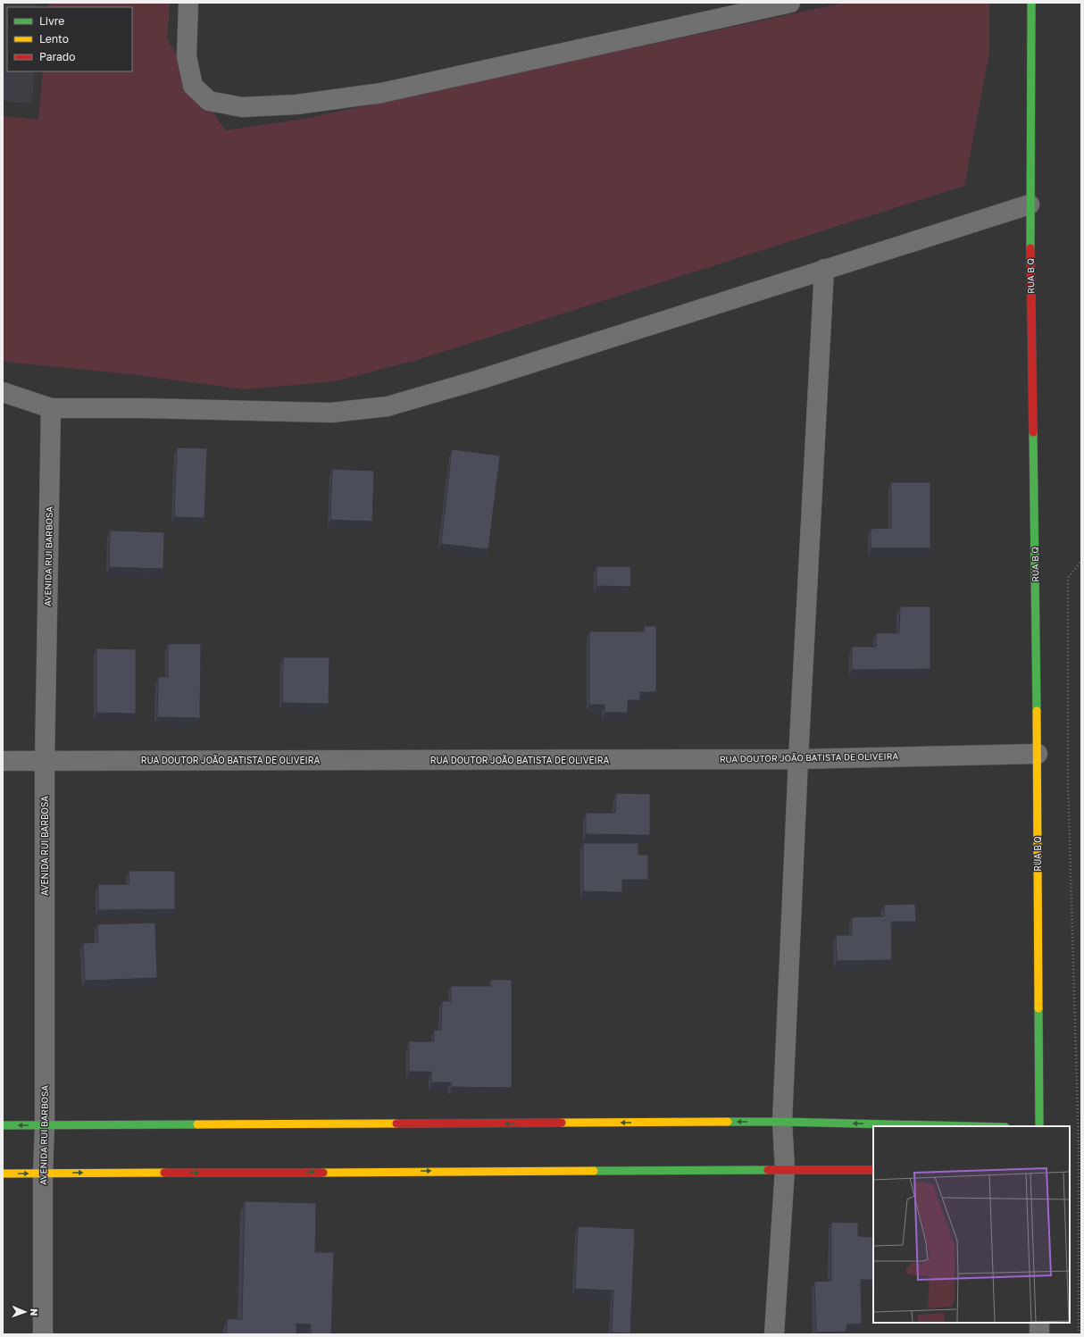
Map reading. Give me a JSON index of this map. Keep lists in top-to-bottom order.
{
  "streets": {
    "street": ["RUA B Q", "AVENIDA RUI BARBOSA", "RUA DOUTOR JOÃO BATISTA DE OLIVEIRA"]
  },
  "crossings": [
    ["RUA B Q", "RUA DOUTOR JOÃO BATISTA DE OLIVEIRA"],
    ["AVENIDA RUI BARBOSA", "RUA DOUTOR JOÃO BATISTA DE OLIVEIRA"]
  ],
  "legend": ["Livre", "Lento", "Parado"],
  "north": "right"
}
